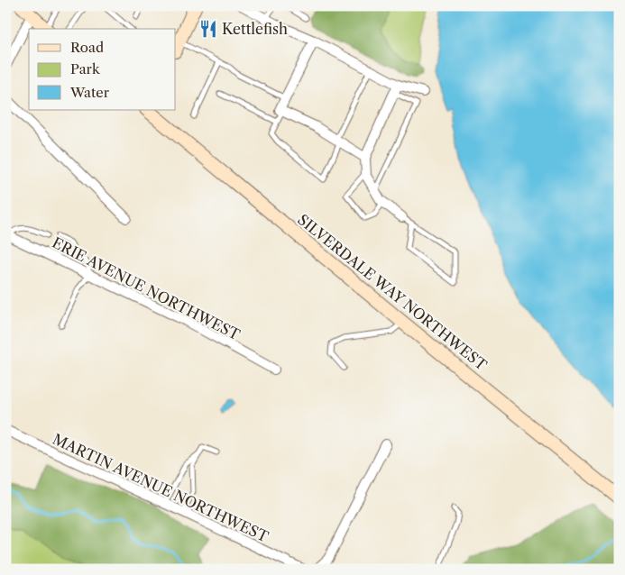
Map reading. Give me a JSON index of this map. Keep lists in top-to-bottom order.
{
  "streets": {
    "main road": ["SILVERDALE WAY NORTHWEST"],
    "street": ["ERIE AVENUE NORTHWEST", "MARTIN AVENUE NORTHWEST"]
  },
  "places": {
    "restaurant": ["Kettlefish"]
  },
  "legend": ["Road", "Park", "Water"]
}
